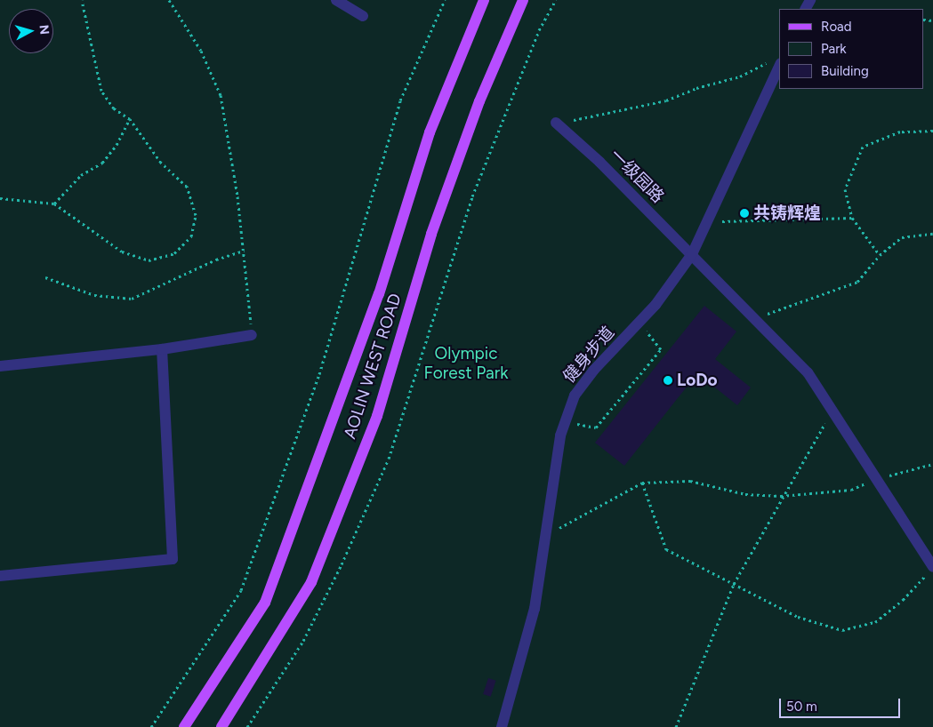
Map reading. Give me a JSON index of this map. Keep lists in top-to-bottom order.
{
  "streets": {
    "main road": ["AOLIN WEST ROAD"],
    "street": ["一级园路", "健身步道"]
  },
  "crossings": [
    ["一级园路", "健身步道"]
  ],
  "parks": ["Olympic Forest Park"],
  "places": ["共铸辉煌", "LoDo"],
  "legend": ["Road", "Park", "Building"],
  "scale_bar": "50 m",
  "north": "right"
}
